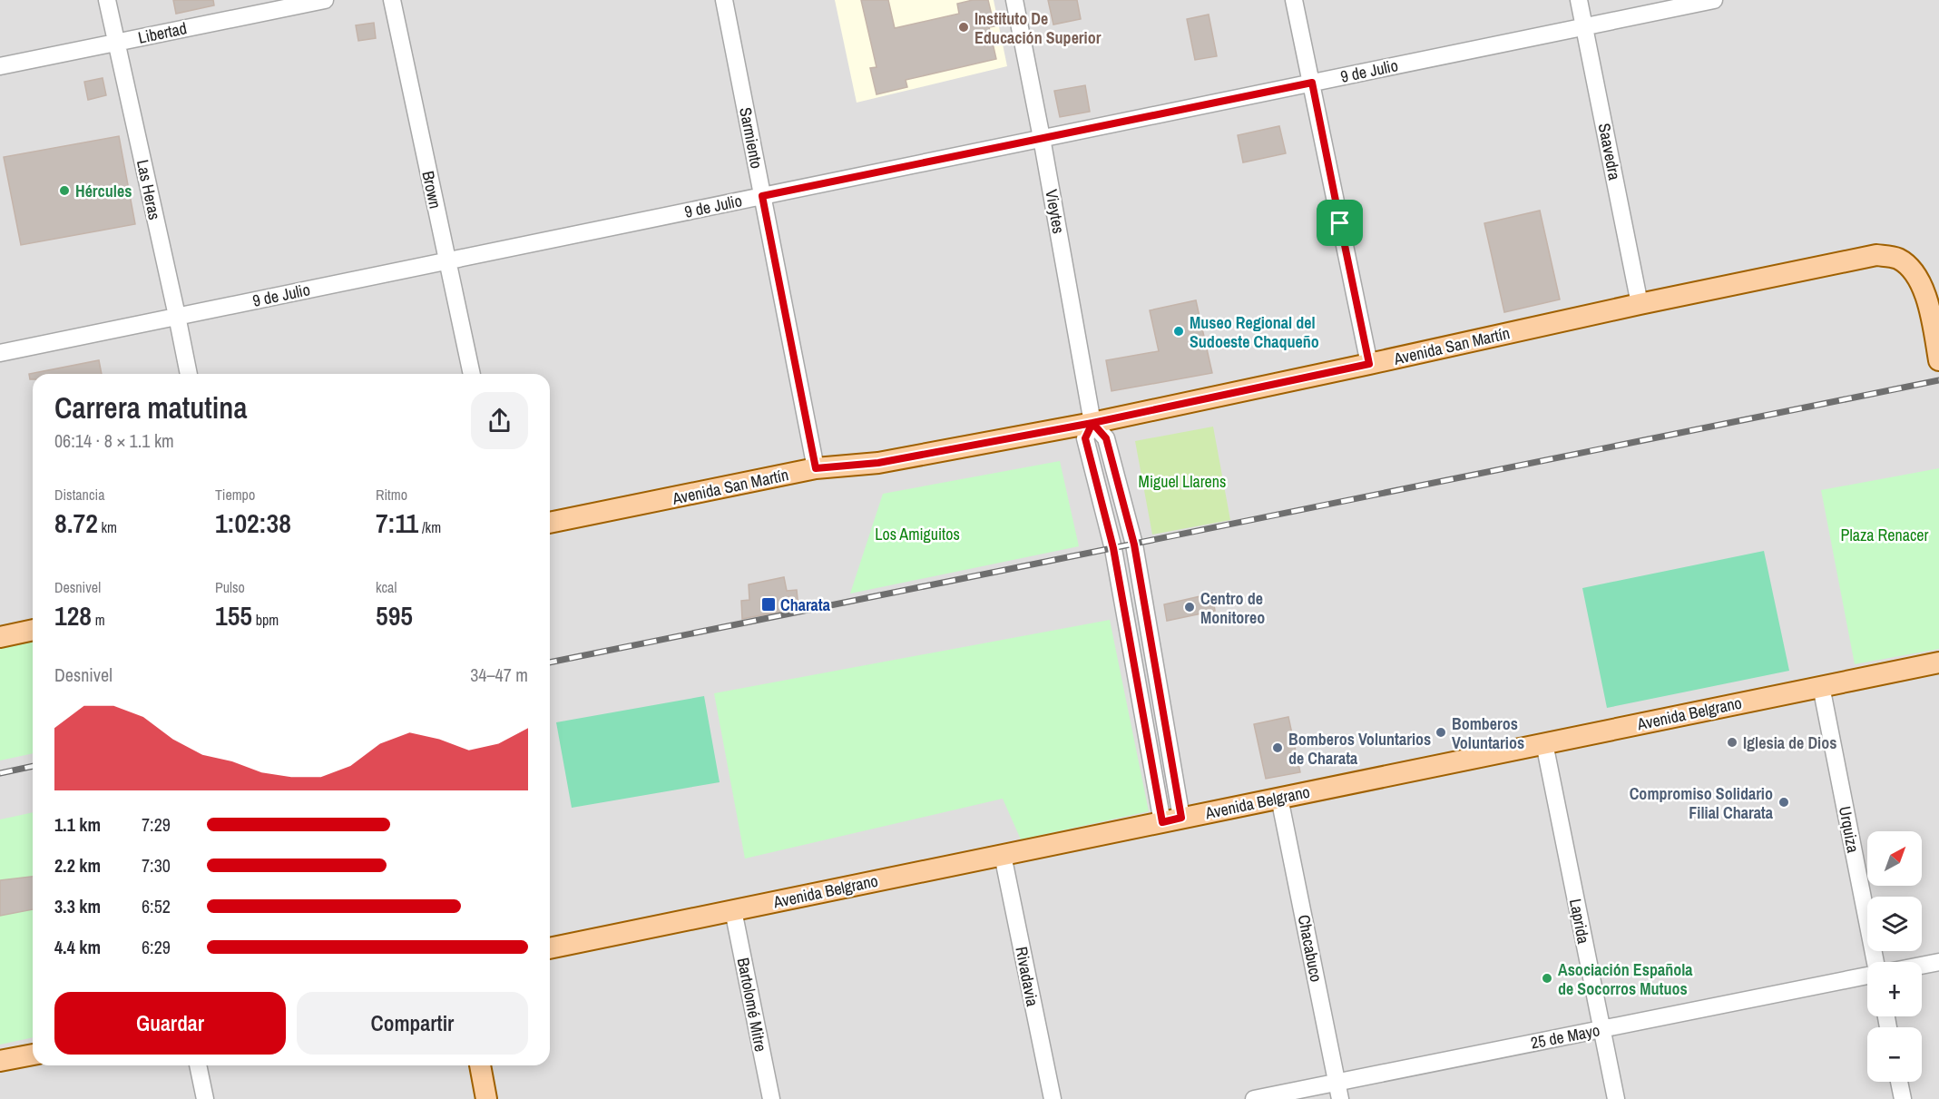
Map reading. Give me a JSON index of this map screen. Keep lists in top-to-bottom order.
{
  "streets": {
    "main road": ["Avenida San Martín", "Avenida Belgrano"],
    "street": [
      "Libertad",
      "9 de Julio",
      "Sarmiento",
      "Saavedra",
      "Las Heras",
      "Brown",
      "Vieytes",
      "Urquiza",
      "Laprida",
      "Chacabuco",
      "Rivadavia",
      "Bartolomé Mitre",
      "25 de Mayo"
    ]
  },
  "crossings": [
    ["Libertad", "Las Heras"],
    ["9 de Julio", "Sarmiento"],
    ["9 de Julio", "Saavedra"],
    ["9 de Julio", "Las Heras"],
    ["9 de Julio", "Brown"],
    ["9 de Julio", "Vieytes"],
    ["Sarmiento", "Avenida San Martín"],
    ["Saavedra", "Avenida San Martín"],
    ["Vieytes", "Avenida San Martín"],
    ["Avenida Belgrano", "Urquiza"],
    ["Avenida Belgrano", "Laprida"],
    ["Avenida Belgrano", "Chacabuco"],
    ["Avenida Belgrano", "Rivadavia"],
    ["Avenida Belgrano", "Bartolomé Mitre"],
    ["Laprida", "25 de Mayo"],
    ["Chacabuco", "25 de Mayo"]
  ],
  "parks": ["Miguel Llarens", "Los Amiguitos", "Plaza Renacer"],
  "places": {
    "other": [
      "Instituto De Educación Superior",
      "Hércules",
      "Museo Regional del Sudoeste Chaqueño",
      "Centro de Monitoreo",
      "Bomberos Voluntarios",
      "Iglesia de Dios",
      "Bomberos Voluntarios de Charata",
      "Compromiso Solidario Filial Charata",
      "Asociación Española de Socorros Mutuos"
    ],
    "transit": ["Charata"]
  },
  "north": "top right",
  "page": {
    "heading": ["Carrera matutina", "06:14 · 8 × 1.1 km"],
    "stats": [
      ["Distancia", "8.72 km"],
      ["Tiempo", "1:02:38"],
      ["Ritmo", "7:11 /km"],
      ["Desnivel", "128 m"],
      ["Pulso", "155 bpm"],
      ["kcal", "595"]
    ],
    "chart": ["Desnivel", "34–47 m"],
    "list": [
      {
        "name": "1.1 km",
        "note": "7:29"
      },
      {
        "name": "2.2 km",
        "note": "7:30"
      },
      {
        "name": "3.3 km",
        "note": "6:52"
      },
      {
        "name": "4.4 km",
        "note": "6:29"
      }
    ],
    "map_buttons": ["+", "−"],
    "buttons": ["Guardar", "Compartir"]
  }
}
